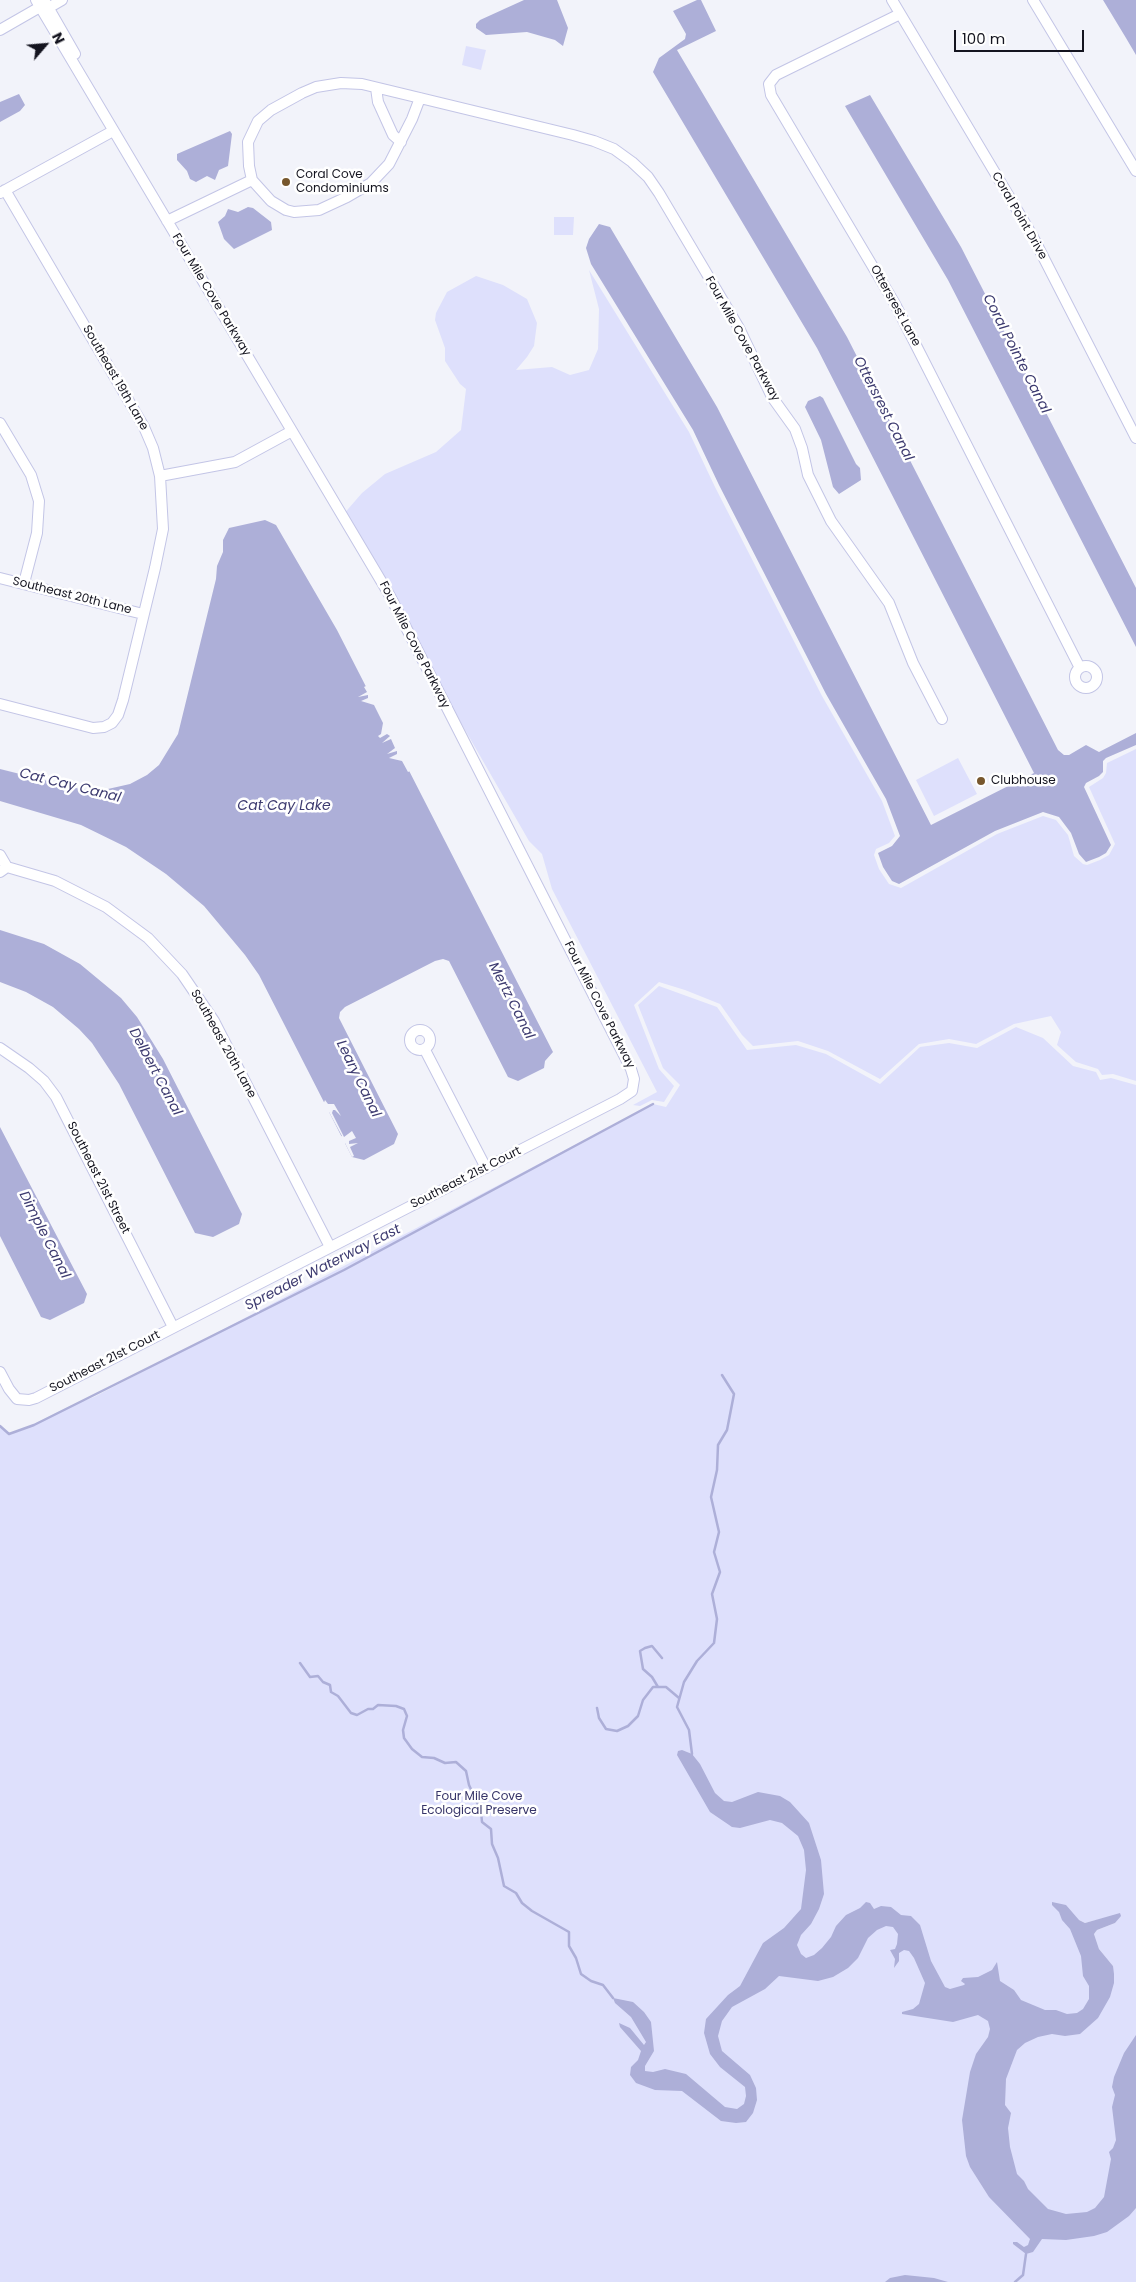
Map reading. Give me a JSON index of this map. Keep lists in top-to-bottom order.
{
  "streets": {
    "street": [
      "Coral Point Drive",
      "Four Mile Cove Parkway",
      "Ottersrest Lane",
      "Southeast 19th Lane",
      "Southeast 20th Lane",
      "Southeast 21st Street",
      "Southeast 21st Court"
    ]
  },
  "crossings": [
    ["Coral Point Drive", "Ottersrest Lane"],
    ["Four Mile Cove Parkway", "Southeast 21st Court"],
    ["Southeast 19th Lane", "Southeast 20th Lane"],
    ["Southeast 20th Lane", "Southeast 21st Court"],
    ["Southeast 21st Street", "Southeast 21st Court"]
  ],
  "water": [
    "Coral Pointe Canal",
    "Ottersrest Canal",
    "Cat Cay Canal",
    "Cat Cay Lake",
    "Mertz Canal",
    "Delbert Canal",
    "Leary Canal",
    "Dimple Canal",
    "Spreader Waterway East"
  ],
  "parks": ["Four Mile Cove Ecological Preserve"],
  "places": ["Coral Cove Condominiums", "Clubhouse"],
  "scale_bar": "100 m",
  "north": "top right"
}
